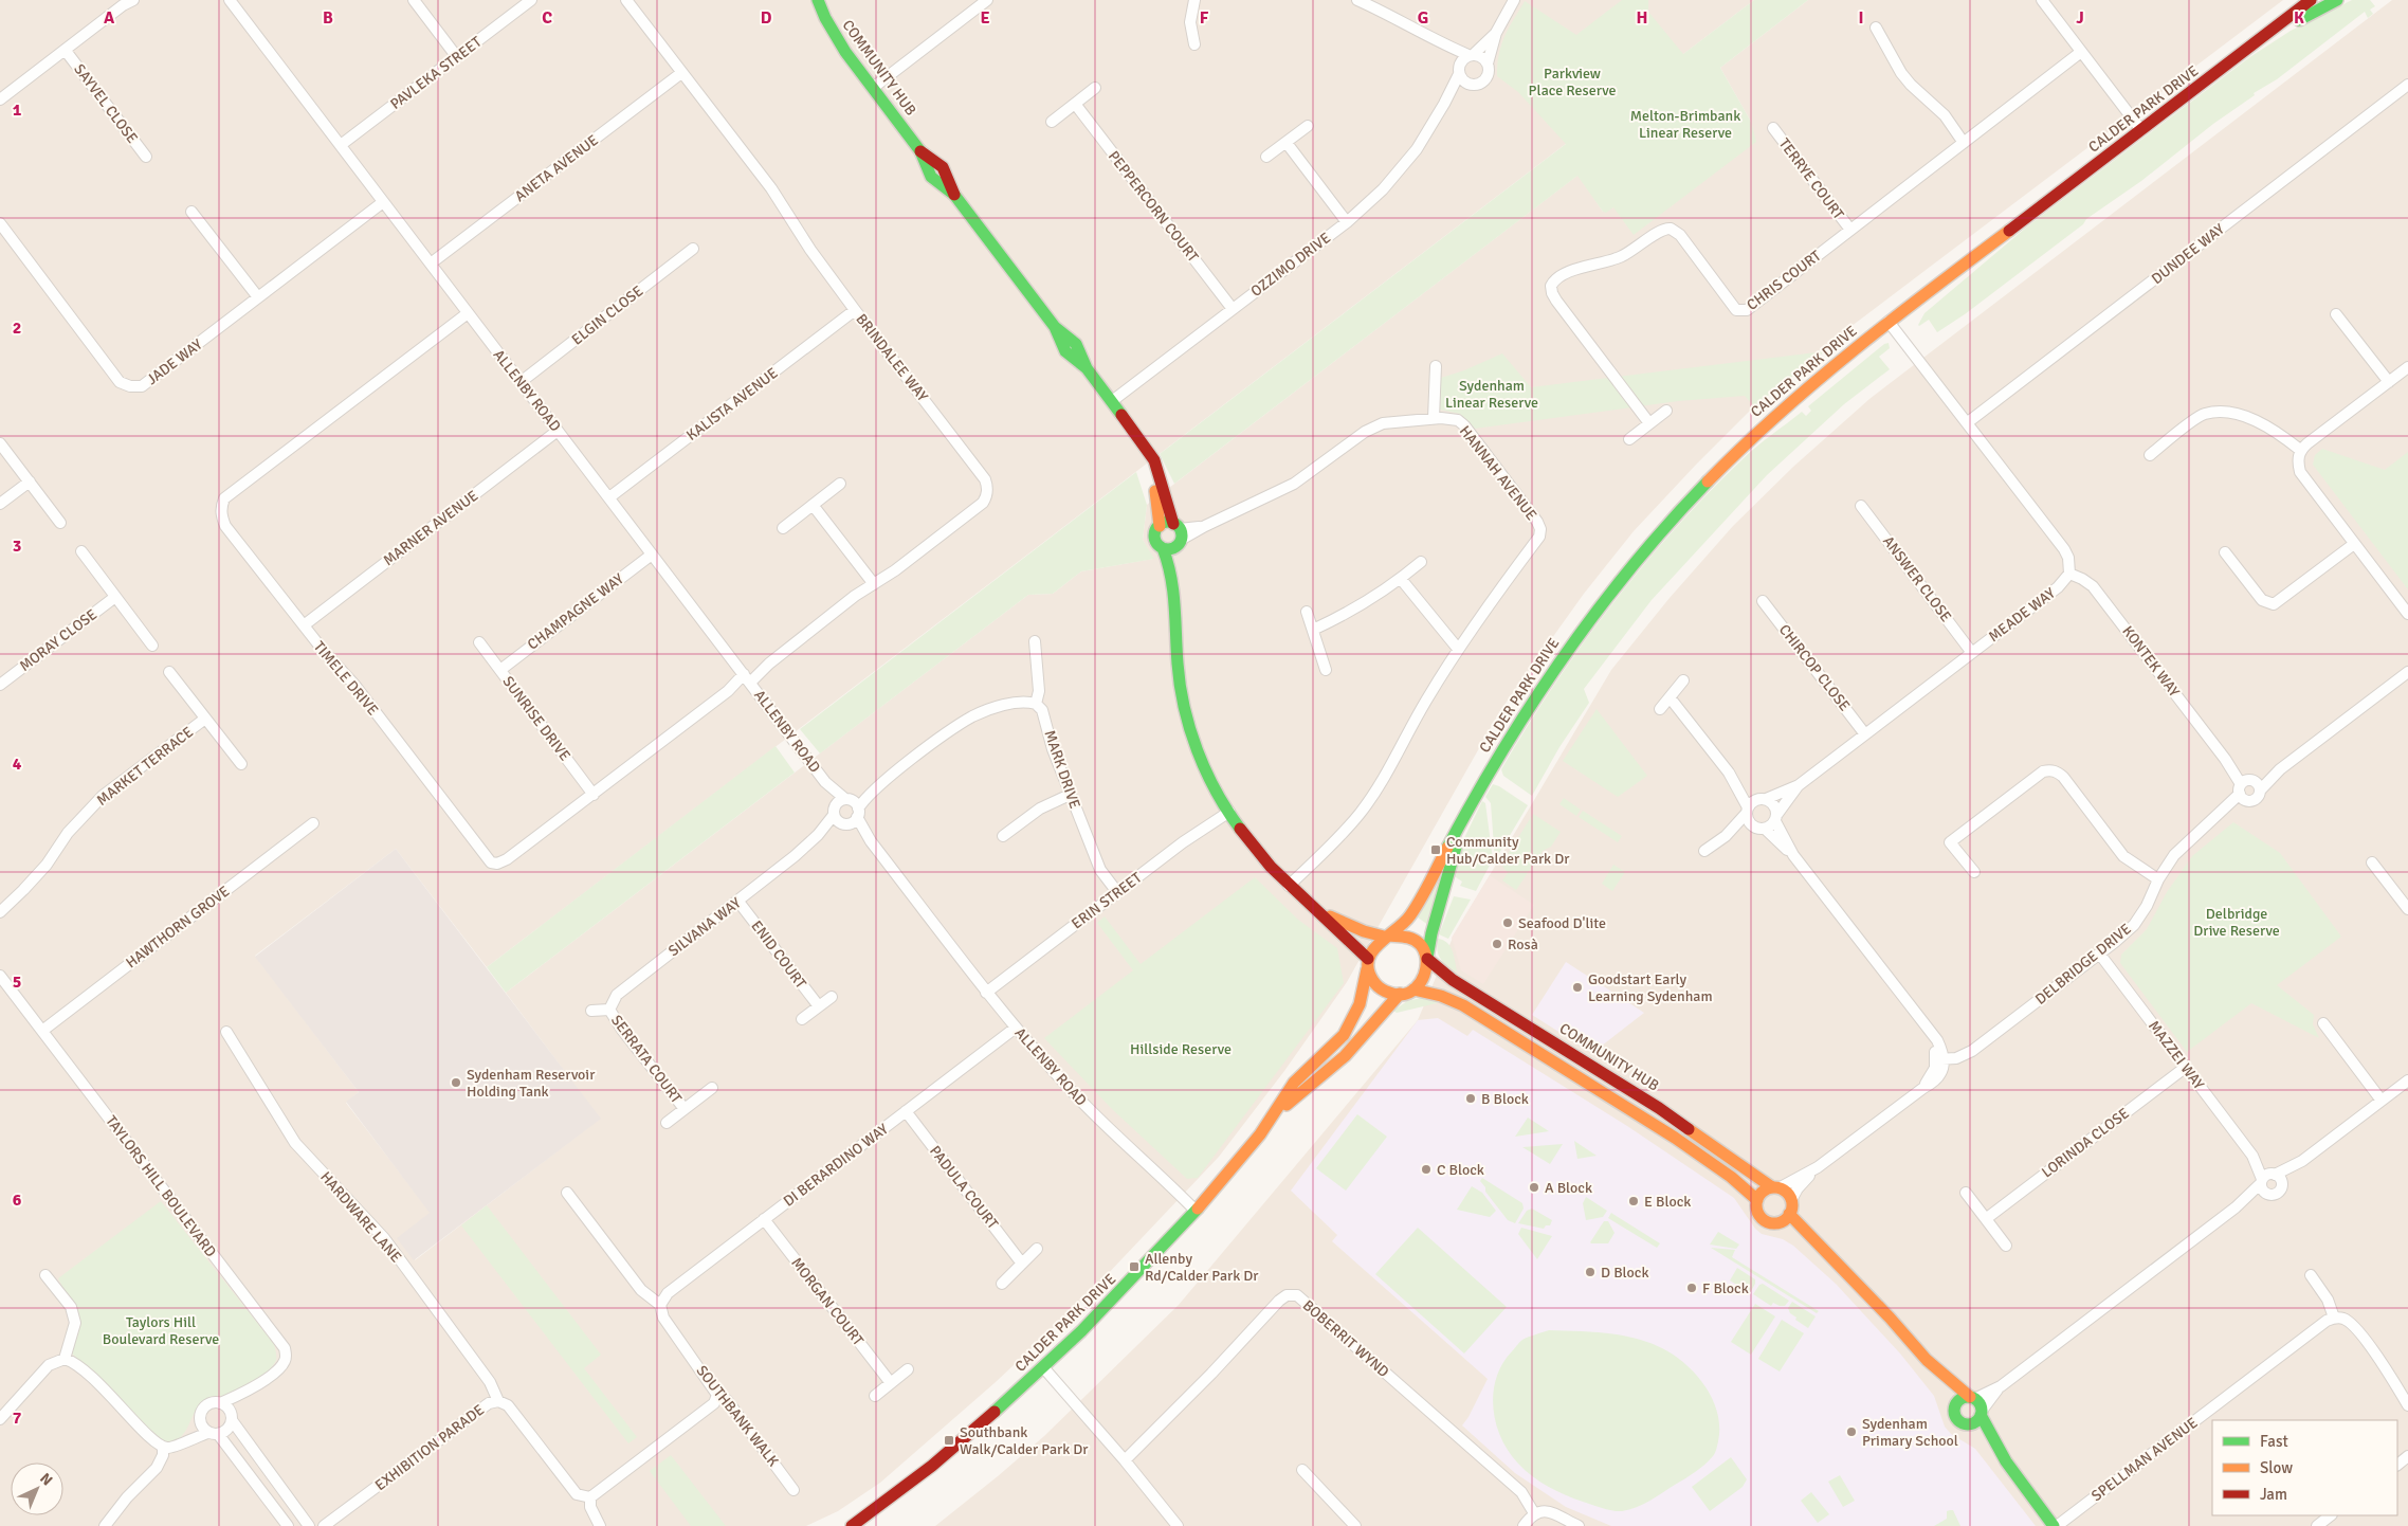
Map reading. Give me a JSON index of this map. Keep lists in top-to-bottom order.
{
  "streets": {
    "street": [
      "COMMUNITY HUB",
      "PAVLEKA STREET",
      "SAYVEL CLOSE",
      "CALDER PARK DRIVE",
      "ANETA AVENUE",
      "TERRYE COURT",
      "PEPPERCORN COURT",
      "DUNDEE WAY",
      "OZZIMO DRIVE",
      "CHRIS COURT",
      "ELGIN CLOSE",
      "BRINDALEE WAY",
      "JADE WAY",
      "ALLENBY ROAD",
      "KALISTA AVENUE",
      "HANNAH AVENUE",
      "MARNER AVENUE",
      "ANSWER CLOSE",
      "CHAMPAGNE WAY",
      "MEADE WAY",
      "MORAY CLOSE",
      "KONTEK WAY",
      "CHIRCOP CLOSE",
      "TIMELE DRIVE",
      "SUNRISE DRIVE",
      "MARKET TERRACE",
      "MARK DRIVE",
      "ERIN STREET",
      "HAWTHORN GROVE",
      "SILVANA WAY",
      "ENID COURT",
      "DELBRIDGE DRIVE",
      "MAZZEI WAY",
      "SERRATA COURT",
      "LORINDA CLOSE",
      "DI BERARDINO WAY",
      "TAYLORS HILL BOULEVARD",
      "PADULA COURT",
      "HARDWARE LANE",
      "MORGAN COURT",
      "BOBERRIT WYND",
      "SOUTHBANK WALK",
      "EXHIBITION PARADE",
      "SPELLMAN AVENUE"
    ]
  },
  "crossings": [
    ["COMMUNITY HUB", "CALDER PARK DRIVE"],
    ["COMMUNITY HUB", "OZZIMO DRIVE"],
    ["COMMUNITY HUB", "HANNAH AVENUE"],
    ["COMMUNITY HUB", "ERIN STREET"],
    ["PAVLEKA STREET", "ALLENBY ROAD"],
    ["CALDER PARK DRIVE", "ALLENBY ROAD"],
    ["ANETA AVENUE", "BRINDALEE WAY"],
    ["ANETA AVENUE", "ALLENBY ROAD"],
    ["TERRYE COURT", "CHRIS COURT"],
    ["PEPPERCORN COURT", "OZZIMO DRIVE"],
    ["ELGIN CLOSE", "ALLENBY ROAD"],
    ["BRINDALEE WAY", "ALLENBY ROAD"],
    ["BRINDALEE WAY", "KALISTA AVENUE"],
    ["BRINDALEE WAY", "TIMELE DRIVE"],
    ["JADE WAY", "ALLENBY ROAD"],
    ["ALLENBY ROAD", "KALISTA AVENUE"],
    ["ALLENBY ROAD", "MARNER AVENUE"],
    ["ALLENBY ROAD", "CHAMPAGNE WAY"],
    ["ALLENBY ROAD", "TIMELE DRIVE"],
    ["ALLENBY ROAD", "ERIN STREET"],
    ["ALLENBY ROAD", "SILVANA WAY"],
    ["ALLENBY ROAD", "DI BERARDINO WAY"],
    ["MARNER AVENUE", "TIMELE DRIVE"],
    ["ANSWER CLOSE", "MEADE WAY"],
    ["CHAMPAGNE WAY", "SUNRISE DRIVE"],
    ["MEADE WAY", "KONTEK WAY"],
    ["MEADE WAY", "CHIRCOP CLOSE"],
    ["KONTEK WAY", "DELBRIDGE DRIVE"],
    ["TIMELE DRIVE", "SUNRISE DRIVE"],
    ["MARK DRIVE", "ERIN STREET"],
    ["MARK DRIVE", "SILVANA WAY"],
    ["HAWTHORN GROVE", "TAYLORS HILL BOULEVARD"],
    ["SILVANA WAY", "ENID COURT"],
    ["SILVANA WAY", "SERRATA COURT"],
    ["DELBRIDGE DRIVE", "MAZZEI WAY"],
    ["MAZZEI WAY", "LORINDA CLOSE"],
    ["DI BERARDINO WAY", "PADULA COURT"],
    ["DI BERARDINO WAY", "MORGAN COURT"],
    ["DI BERARDINO WAY", "SOUTHBANK WALK"],
    ["HARDWARE LANE", "EXHIBITION PARADE"]
  ],
  "parks": [
    "Parkview Place Reserve",
    "Melton-Brimbank Linear Reserve",
    "Sydenham Linear Reserve",
    "Delbridge Drive Reserve",
    "Hillside Reserve",
    "Taylors Hill Boulevard Reserve"
  ],
  "places": {
    "transit": ["Community Hub/Calder Park Dr", "Allenby Rd/Calder Park Dr", "Southbank Walk/Calder Park Dr"],
    "other": [
      "Seafood D'lite",
      "Rosà",
      "Goodstart Early Learning Sydenham",
      "Sydenham Reservoir Holding Tank",
      "B Block",
      "C Block",
      "A Block",
      "E Block",
      "D Block",
      "F Block",
      "Sydenham Primary School"
    ]
  },
  "legend": ["Fast", "Slow", "Jam"],
  "north": "top right",
  "grid": {
    "columns": [
      "A",
      "B",
      "C",
      "D",
      "E",
      "F",
      "G",
      "H",
      "I",
      "J",
      "K"
    ],
    "rows": [
      "1",
      "2",
      "3",
      "4",
      "5",
      "6",
      "7"
    ]
  }
}
